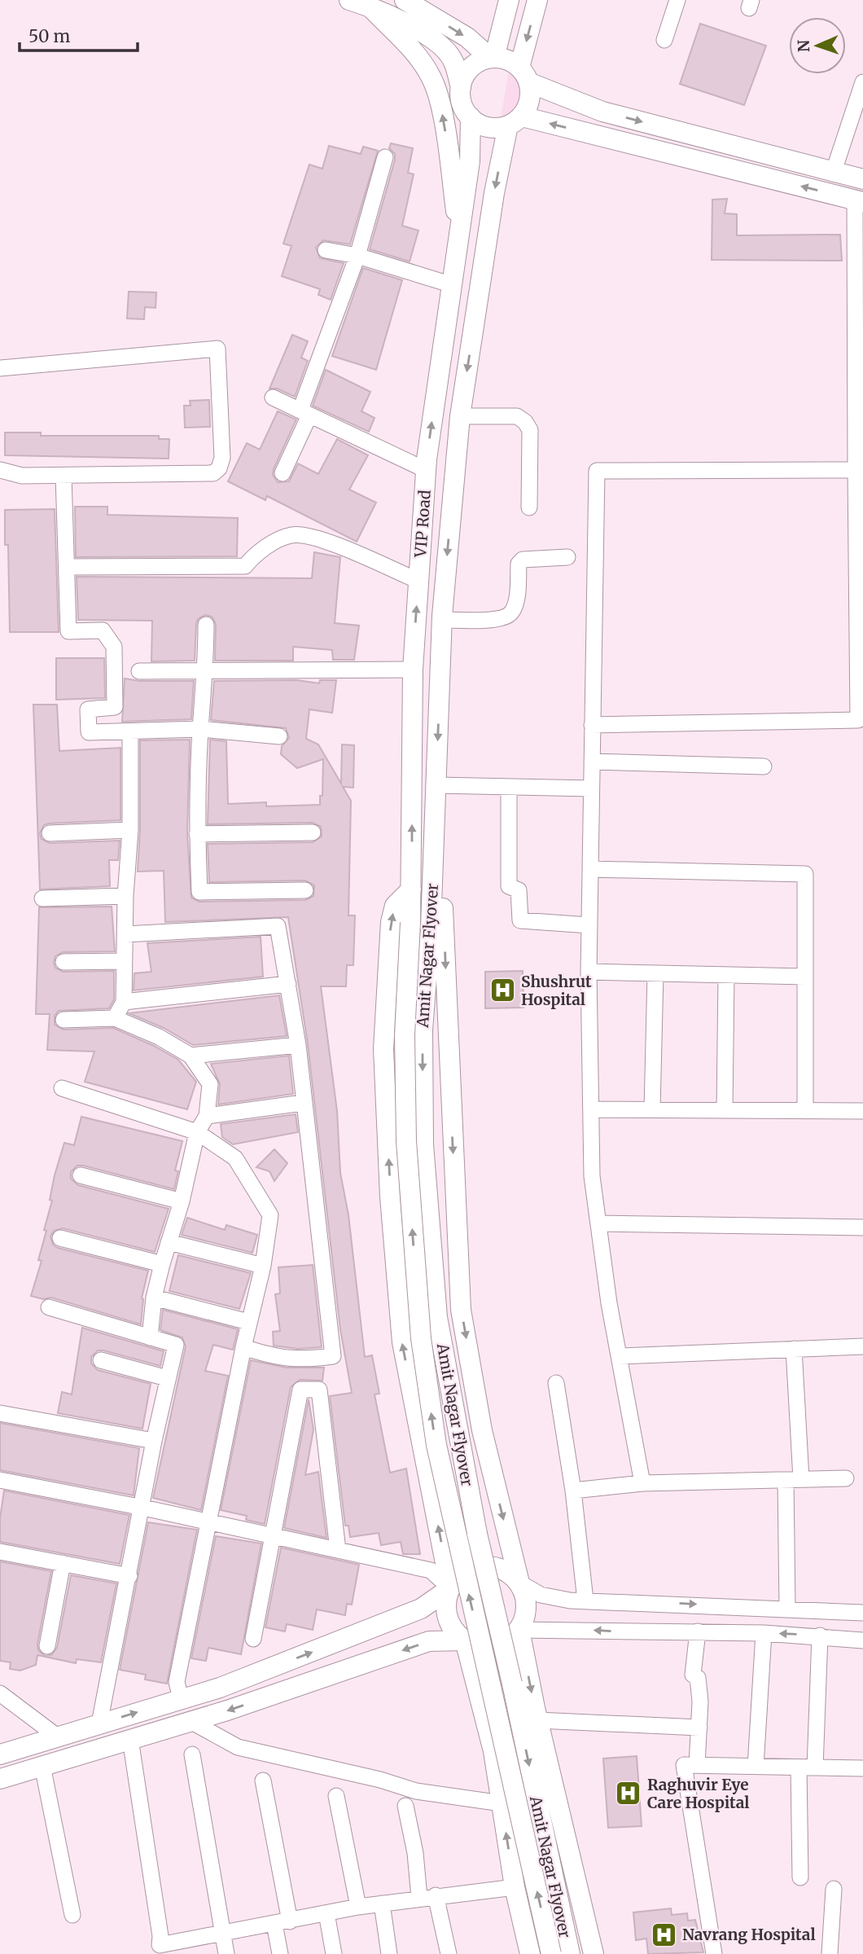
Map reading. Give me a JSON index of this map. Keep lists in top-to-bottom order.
{
  "streets": {
    "main road": ["VIP Road", "Amit Nagar Flyover"]
  },
  "crossings": [
    ["VIP Road", "Amit Nagar Flyover"]
  ],
  "places": {
    "hospital": ["Shushrut Hospital", "Raghuvir Eye Care Hospital", "Navrang Hospital"]
  },
  "scale_bar": "50 m",
  "north": "left"
}
